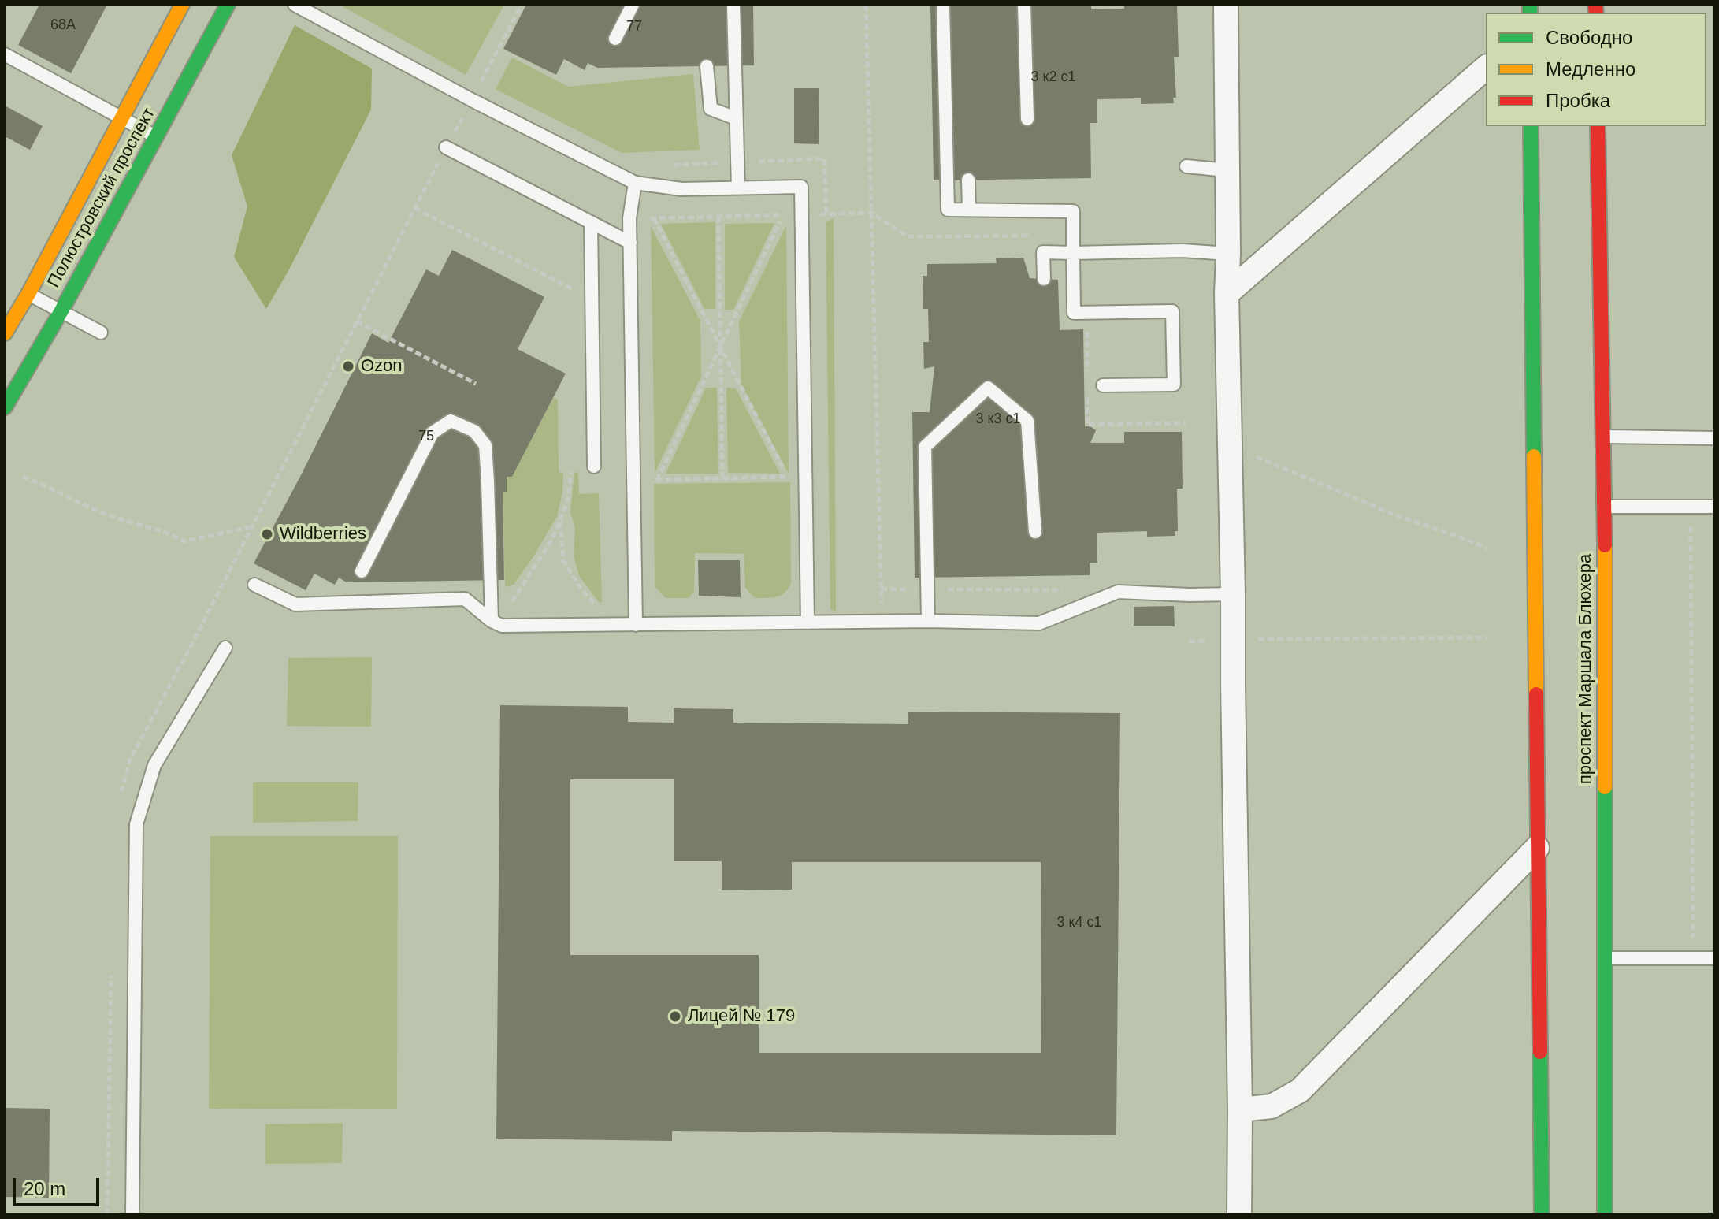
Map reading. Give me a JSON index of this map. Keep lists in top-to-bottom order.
{
  "streets": {
    "main road": ["Полюстровский проспект", "проспект Маршала Блюхера"]
  },
  "places": ["Ozon", "Wildberries", "Лицей № 179"],
  "house_numbers": [
    "68А",
    "77",
    "3 к2 с1",
    "3 к3 с1",
    "75",
    "3 к4 с1"
  ],
  "legend": ["Свободно", "Медленно", "Пробка"],
  "scale_bar": "20 m"
}
